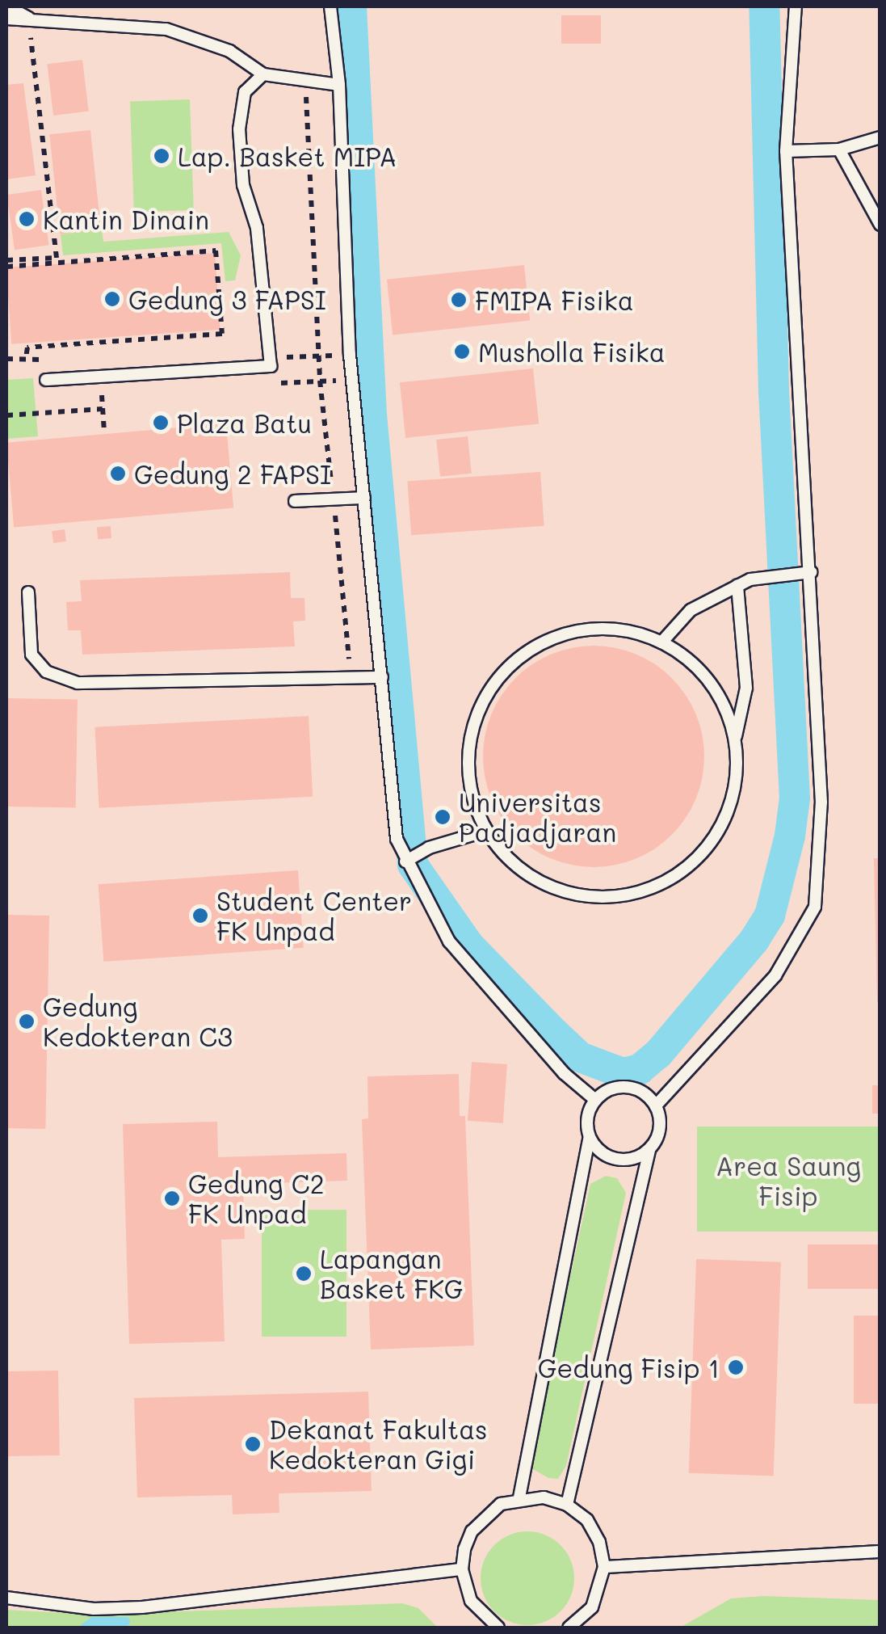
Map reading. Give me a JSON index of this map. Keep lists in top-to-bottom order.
{
  "parks": ["Area Saung Fisip"],
  "places": [
    "Lap. Basket MIPA",
    "Kantin Dinain",
    "Gedung 3 FAPSI",
    "FMIPA Fisika",
    "Musholla Fisika",
    "Plaza Batu",
    "Gedung 2 FAPSI",
    "Universitas Padjadjaran",
    "Student Center FK Unpad",
    "Gedung Kedokteran C3",
    "Gedung C2 FK Unpad",
    "Lapangan Basket FKG",
    "Gedung Fisip 1",
    "Dekanat Fakultas Kedokteran Gigi"
  ]
}
